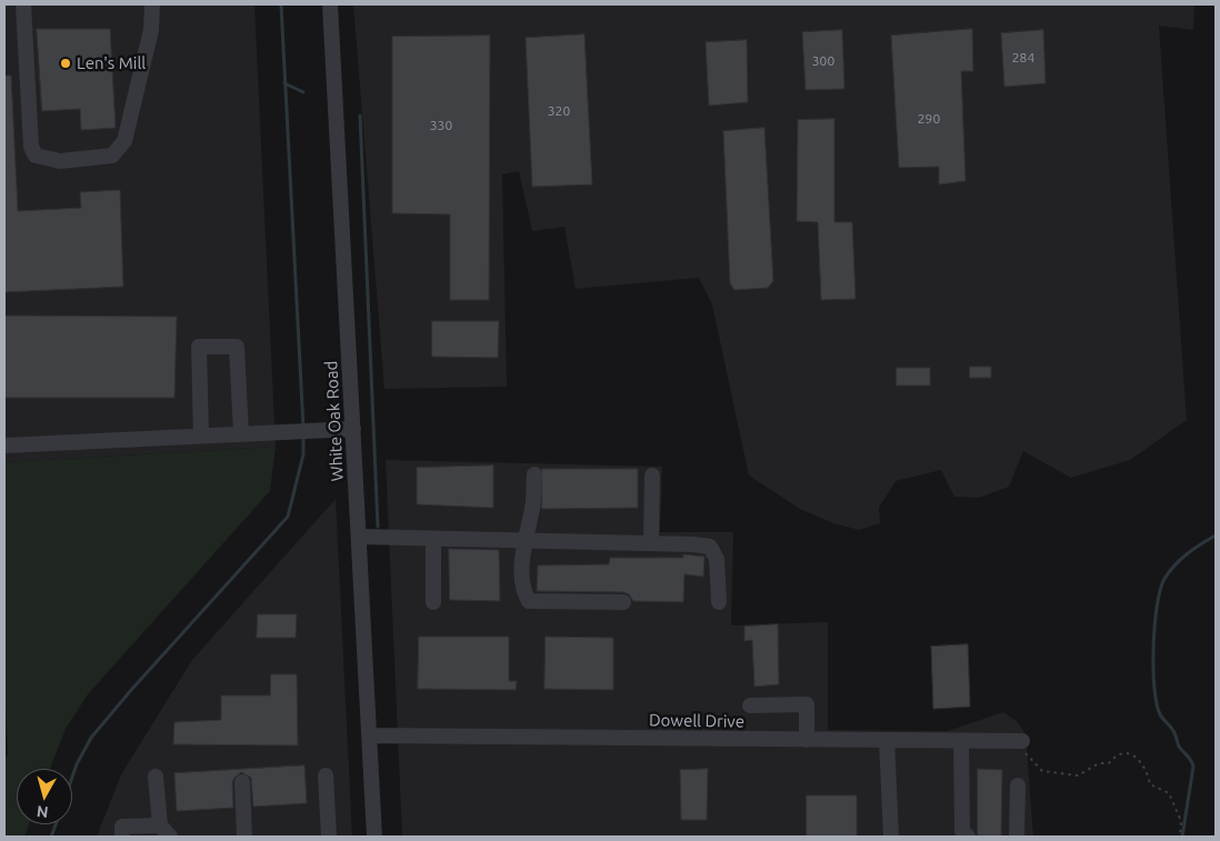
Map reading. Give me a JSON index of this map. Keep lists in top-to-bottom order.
{
  "streets": {
    "street": ["White Oak Road", "Dowell Drive"]
  },
  "crossings": [
    ["White Oak Road", "Dowell Drive"]
  ],
  "places": ["Len's Mill"],
  "house_numbers": [
    "284",
    "300",
    "320",
    "290",
    "330"
  ],
  "north": "bottom"
}
